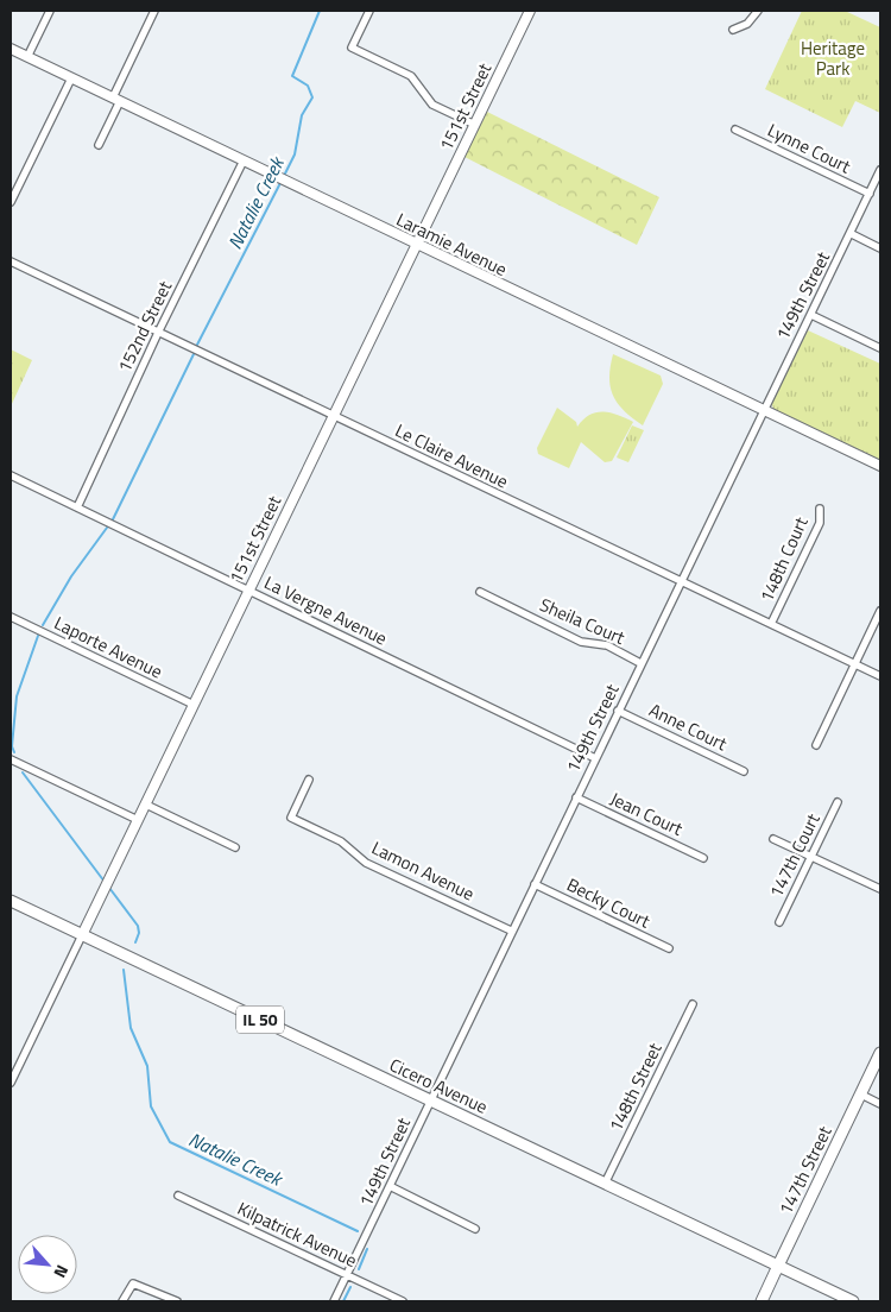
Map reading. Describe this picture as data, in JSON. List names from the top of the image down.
{
  "streets": {
    "main road": ["IL 50", "Cicero Avenue", "147th Street"],
    "street": [
      "151st Street",
      "Lynne Court",
      "Laramie Avenue",
      "149th Street",
      "152nd Street",
      "Le Claire Avenue",
      "148th Court",
      "La Vergne Avenue",
      "Sheila Court",
      "Laporte Avenue",
      "Anne Court",
      "Jean Court",
      "147th Court",
      "Lamon Avenue",
      "Becky Court",
      "148th Street",
      "Kilpatrick Avenue"
    ]
  },
  "crossings": [
    ["151st Street", "Laramie Avenue"],
    ["151st Street", "Le Claire Avenue"],
    ["151st Street", "La Vergne Avenue"],
    ["151st Street", "Laporte Avenue"],
    ["151st Street", "Cicero Avenue"],
    ["Lynne Court", "149th Street"],
    ["Laramie Avenue", "149th Street"],
    ["Laramie Avenue", "152nd Street"],
    ["149th Street", "Le Claire Avenue"],
    ["149th Street", "La Vergne Avenue"],
    ["149th Street", "Sheila Court"],
    ["149th Street", "Anne Court"],
    ["149th Street", "Jean Court"],
    ["149th Street", "Lamon Avenue"],
    ["149th Street", "Becky Court"],
    ["149th Street", "Cicero Avenue"],
    ["149th Street", "Kilpatrick Avenue"],
    ["152nd Street", "Le Claire Avenue"],
    ["152nd Street", "La Vergne Avenue"],
    ["Le Claire Avenue", "148th Court"],
    ["Cicero Avenue", "148th Street"],
    ["Cicero Avenue", "147th Street"]
  ],
  "water": ["Natalie Creek"],
  "parks": ["Heritage Park"],
  "north": "bottom right"
}
